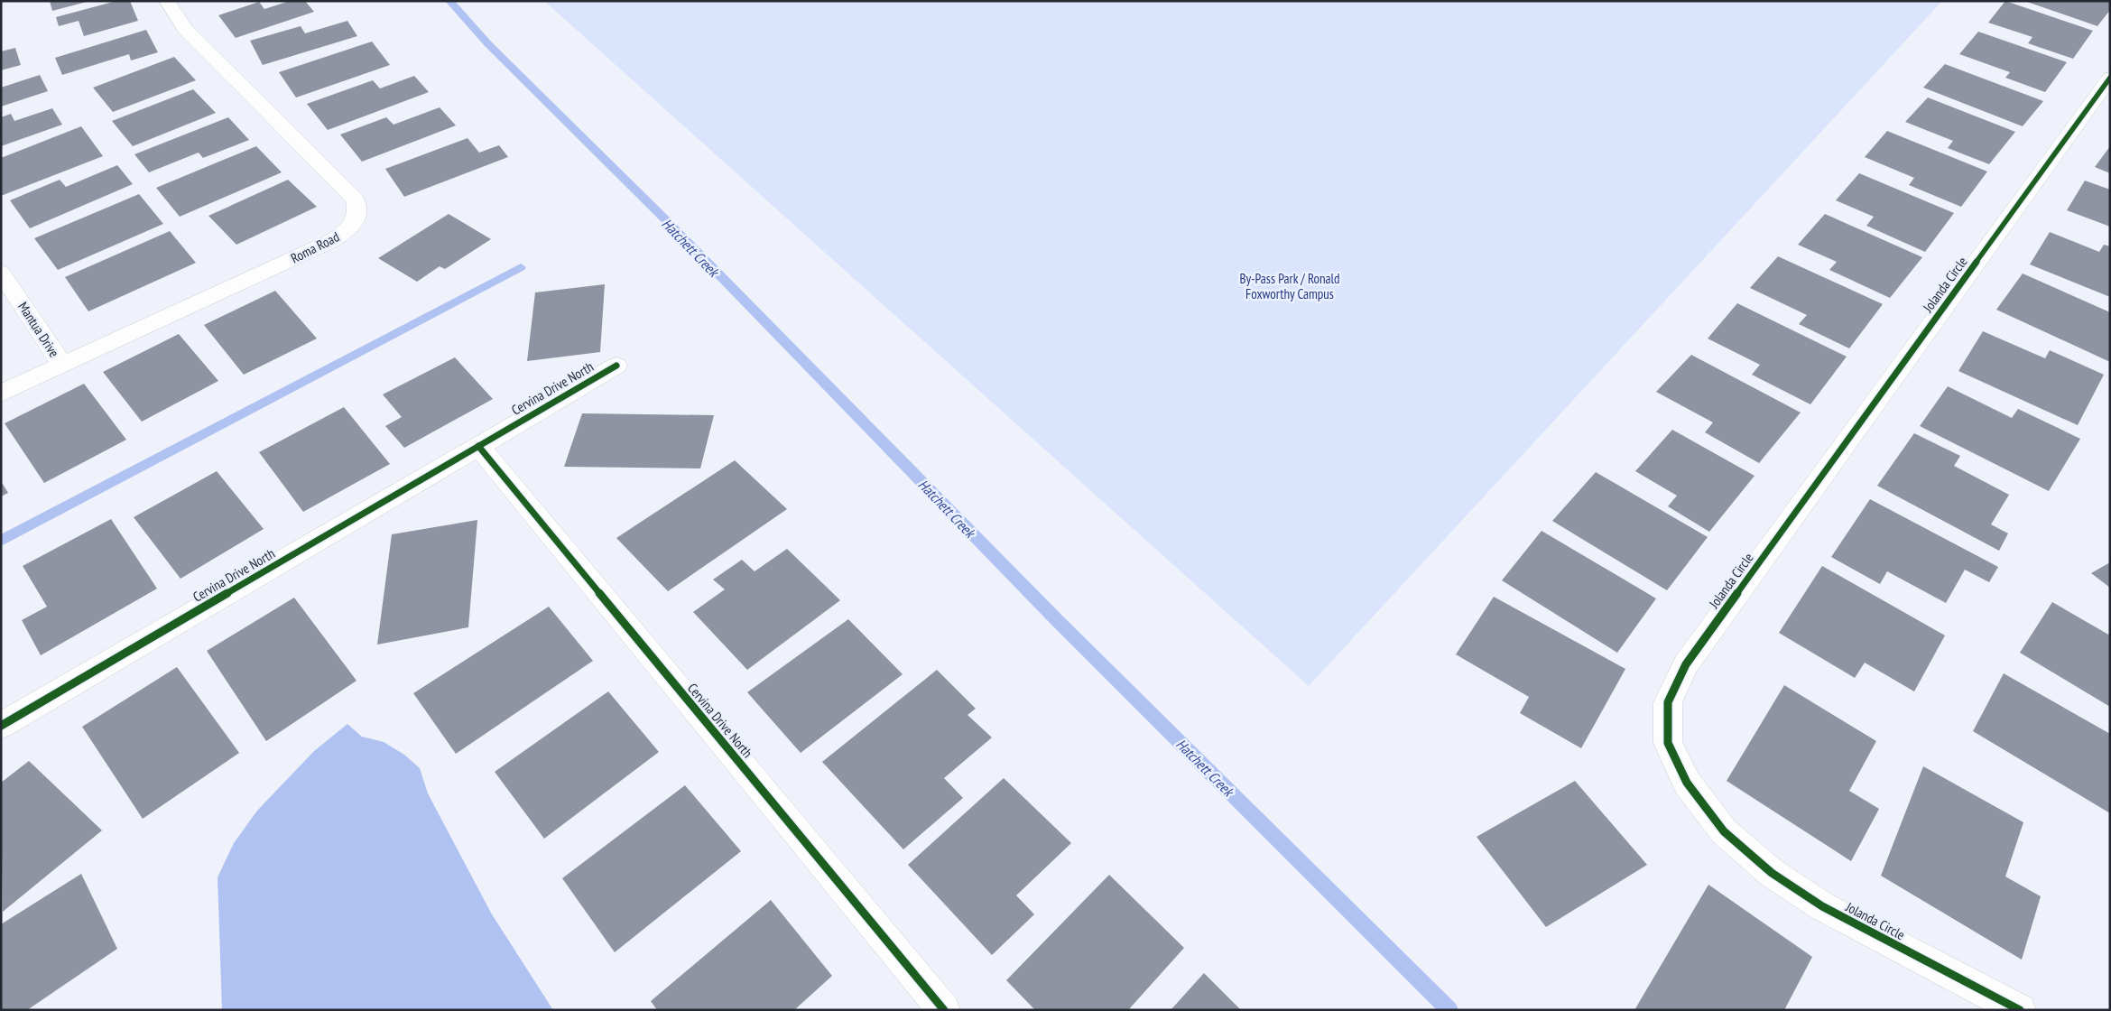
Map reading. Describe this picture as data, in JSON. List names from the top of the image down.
{
  "streets": {
    "street": [
      "Roma Road",
      "Jolanda Circle",
      "Mantua Drive",
      "Cervina Drive North"
    ]
  },
  "crossings": [
    ["Roma Road", "Mantua Drive"]
  ],
  "water": ["Hatchett Creek"],
  "parks": ["By-Pass Park / Ronald Foxworthy Campus"]
}
